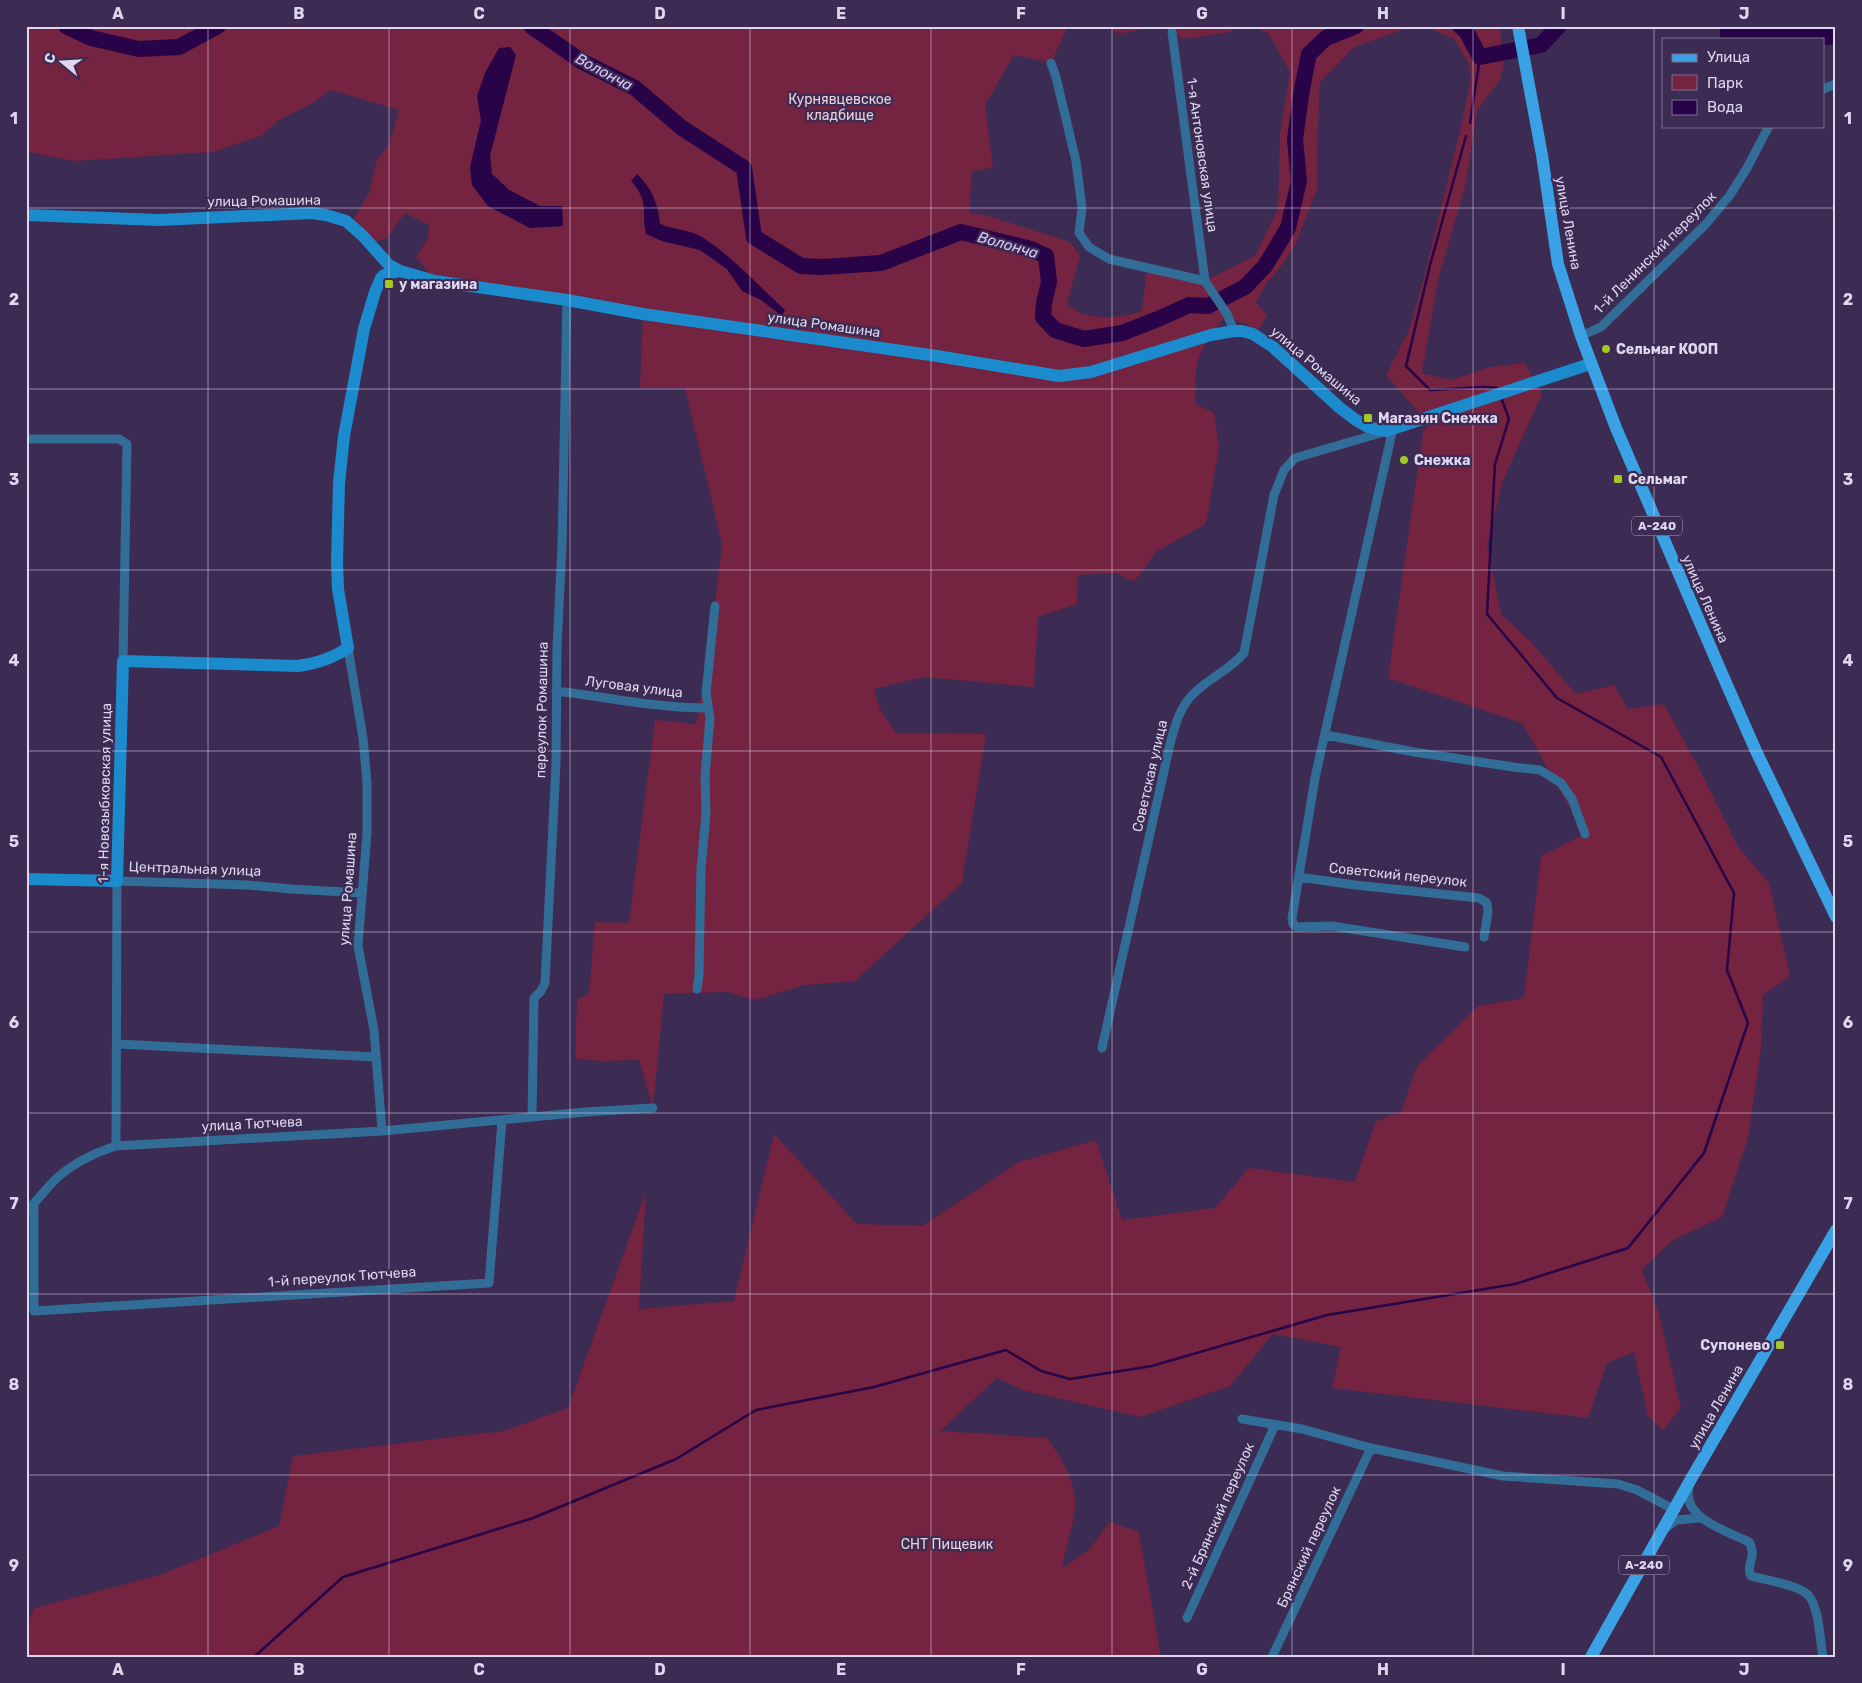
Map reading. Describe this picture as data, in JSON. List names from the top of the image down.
{
  "streets": {
    "main road": ["улица Ленина", "А-240"],
    "street": [
      "1-я Антоновская улица",
      "улица Ромашина",
      "1-й Ленинский переулок",
      "Луговая улица",
      "переулок Ромашина",
      "Советская улица",
      "1-я Новозыбковская улица",
      "Центральная улица",
      "Советский переулок",
      "улица Тютчева",
      "1-й переулок Тютчева",
      "2-й Брянский переулок",
      "Брянский переулок"
    ]
  },
  "crossings": [
    ["улица Ромашина", "переулок Ромашина"],
    ["улица Ромашина", "Советская улица"],
    ["улица Ромашина", "Центральная улица"],
    ["улица Ромашина", "улица Тютчева"],
    ["улица Ленина", "1-й Ленинский переулок"],
    ["улица Ленина", "А-240"],
    ["Луговая улица", "переулок Ромашина"],
    ["переулок Ромашина", "улица Тютчева"],
    ["1-я Новозыбковская улица", "Центральная улица"],
    ["1-я Новозыбковская улица", "улица Тютчева"],
    ["улица Тютчева", "1-й переулок Тютчева"]
  ],
  "water": ["Волонча"],
  "parks": ["Курнявцевское кладбище", "СНТ Пищевик"],
  "places": {
    "transit": [
      "у магазина",
      "Магазин Снежка",
      "Сельмаг",
      "Супонево"
    ],
    "other": ["Сельмаг КООП", "Снежка"]
  },
  "legend": ["Улица", "Парк", "Вода"],
  "north": "left",
  "grid": {
    "columns": [
      "A",
      "B",
      "C",
      "D",
      "E",
      "F",
      "G",
      "H",
      "I",
      "J"
    ],
    "rows": [
      "1",
      "2",
      "3",
      "4",
      "5",
      "6",
      "7",
      "8",
      "9"
    ]
  }
}
